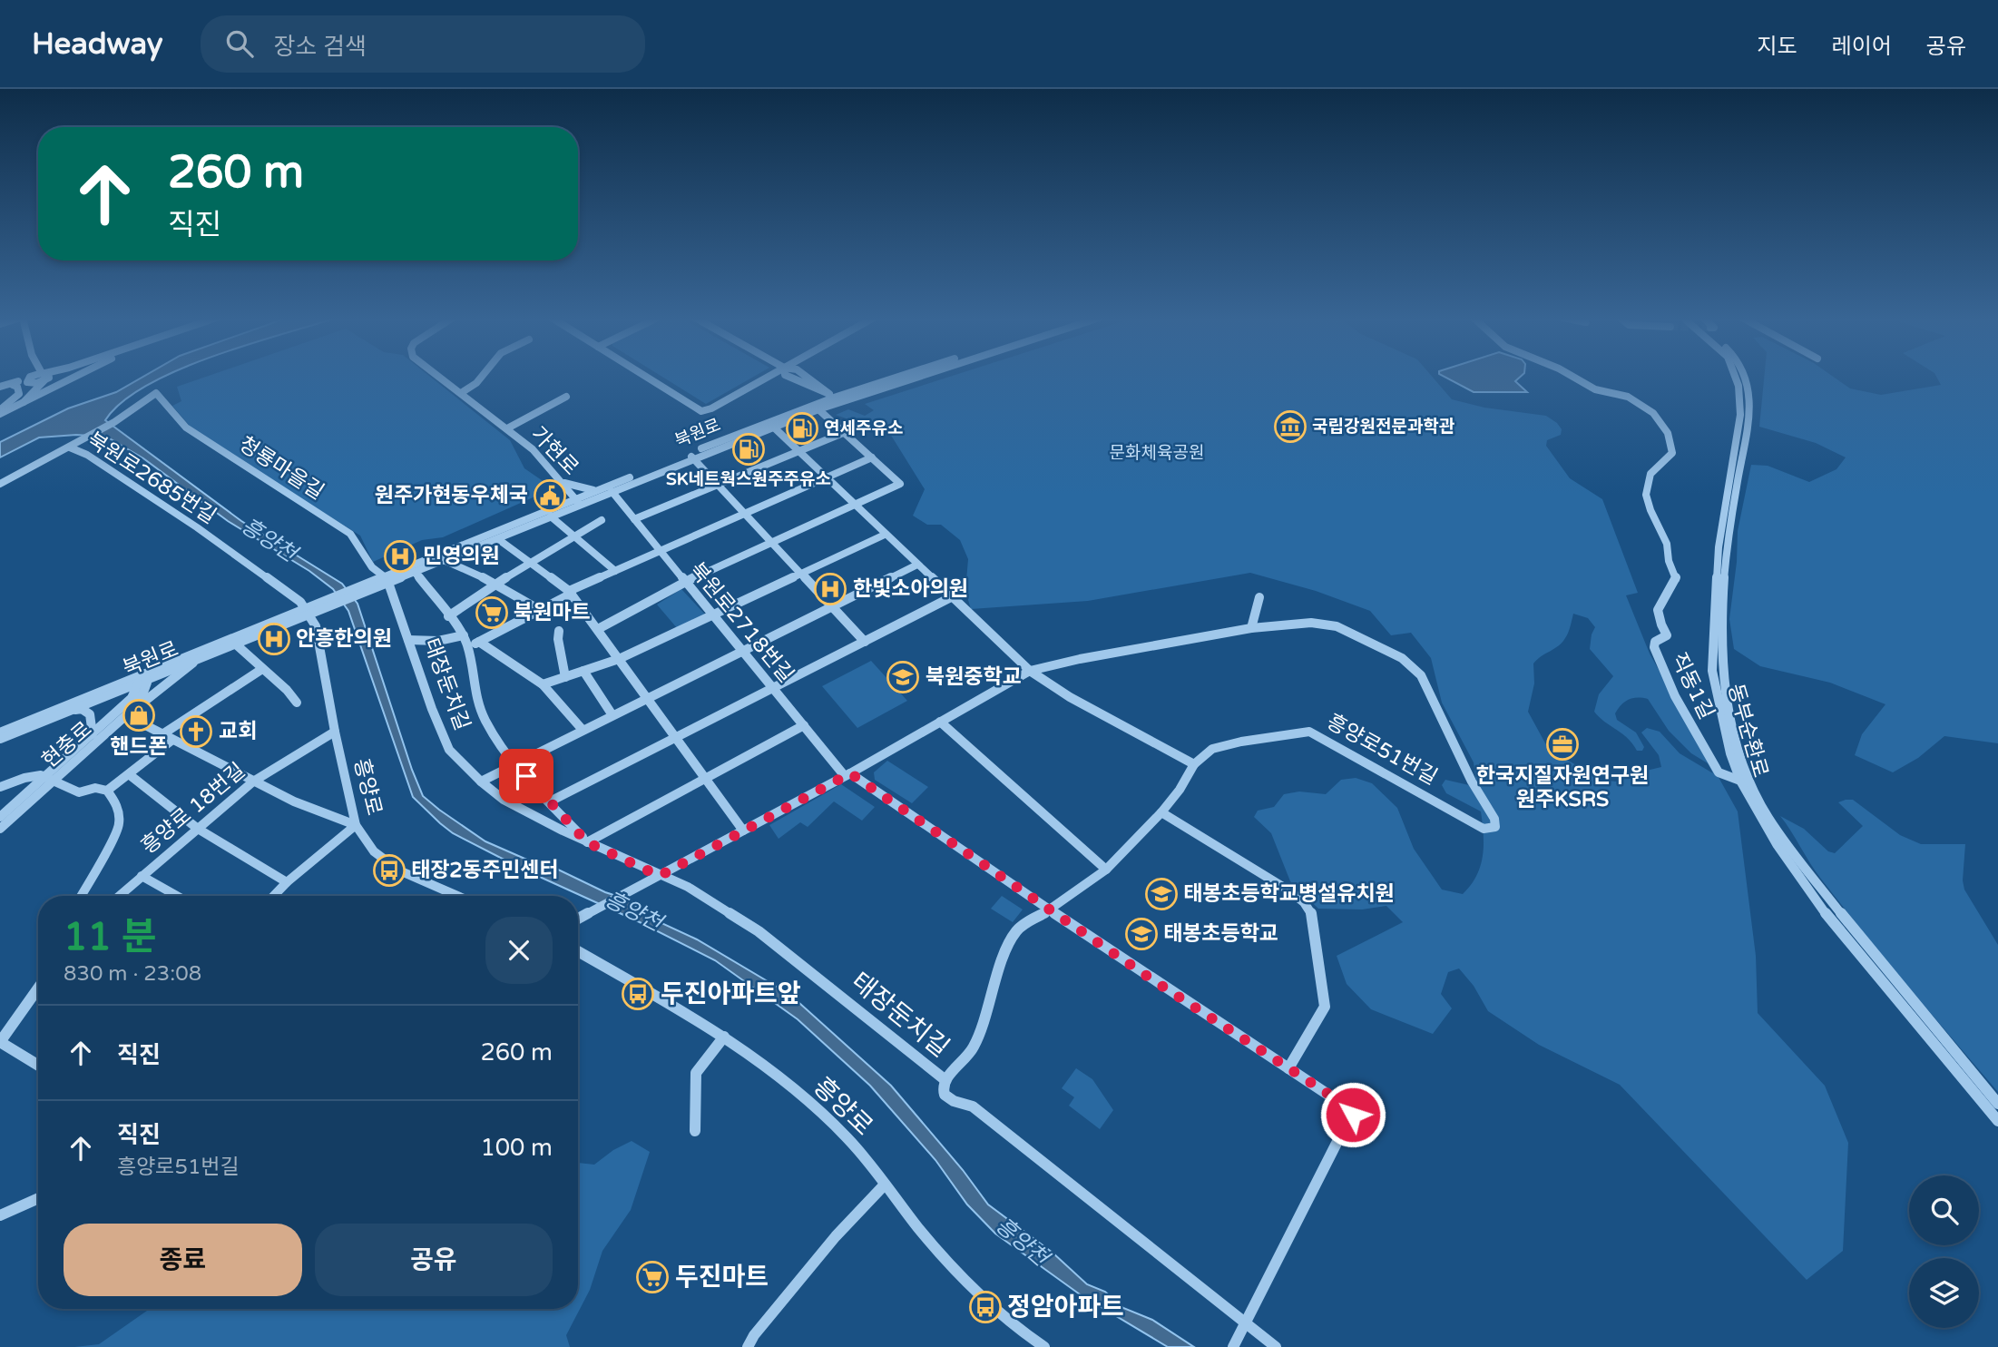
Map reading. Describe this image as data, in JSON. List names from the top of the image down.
{
  "streets": {
    "street": [
      "북원로",
      "가현로",
      "청룡마을길",
      "북원로2685번길",
      "북원로2718번길",
      "태장둔치길",
      "직동1길",
      "동부순환로",
      "현충로",
      "흥양로51번길",
      "흥양로",
      "흥양로 18번길"
    ]
  },
  "crossings": [
    ["북원로", "가현로"],
    ["북원로", "청룡마을길"],
    ["북원로", "북원로2685번길"],
    ["북원로", "북원로2718번길"],
    ["북원로", "태장둔치길"],
    ["북원로", "현충로"],
    ["북원로", "흥양로"],
    ["청룡마을길", "북원로2685번길"],
    ["청룡마을길", "태장둔치길"],
    ["북원로2685번길", "흥양로"],
    ["북원로2718번길", "흥양로51번길"],
    ["태장둔치길", "흥양로51번길"],
    ["직동1길", "동부순환로"],
    ["흥양로", "흥양로 18번길"]
  ],
  "water": ["흥양천"],
  "parks": ["문화체육공원"],
  "places": {
    "museum": ["국립강원전문과학관"],
    "fuel station": ["연세주유소", "SK네트웍스원주주유소"],
    "public building": ["원주가현동우체국"],
    "hospital": ["민영의원", "한빛소아의원", "안흥한의원"],
    "supermarket": ["북원마트", "두진마트"],
    "school or university": ["북원중학교", "태봉초등학교병설유치원", "태봉초등학교"],
    "shop": ["핸드폰"],
    "church": ["교회"],
    "office": ["한국지질자원연구원 원주KSRS"],
    "bus stop": ["태장2동주민센터", "두진아파트앞", "정암아파트"]
  },
  "page": {
    "header": "Headway",
    "search": "장소 검색",
    "nav": ["지도", "레이어", "공유"],
    "turn": ["260 m", "직진"],
    "heading": ["11 분", "830 m · 23:08"],
    "list": [
      {
        "name": "직진",
        "value": "260 m"
      },
      {
        "name": "직진",
        "note": "흥양로51번길",
        "value": "100 m"
      }
    ],
    "buttons": ["종료", "공유"]
  }
}
